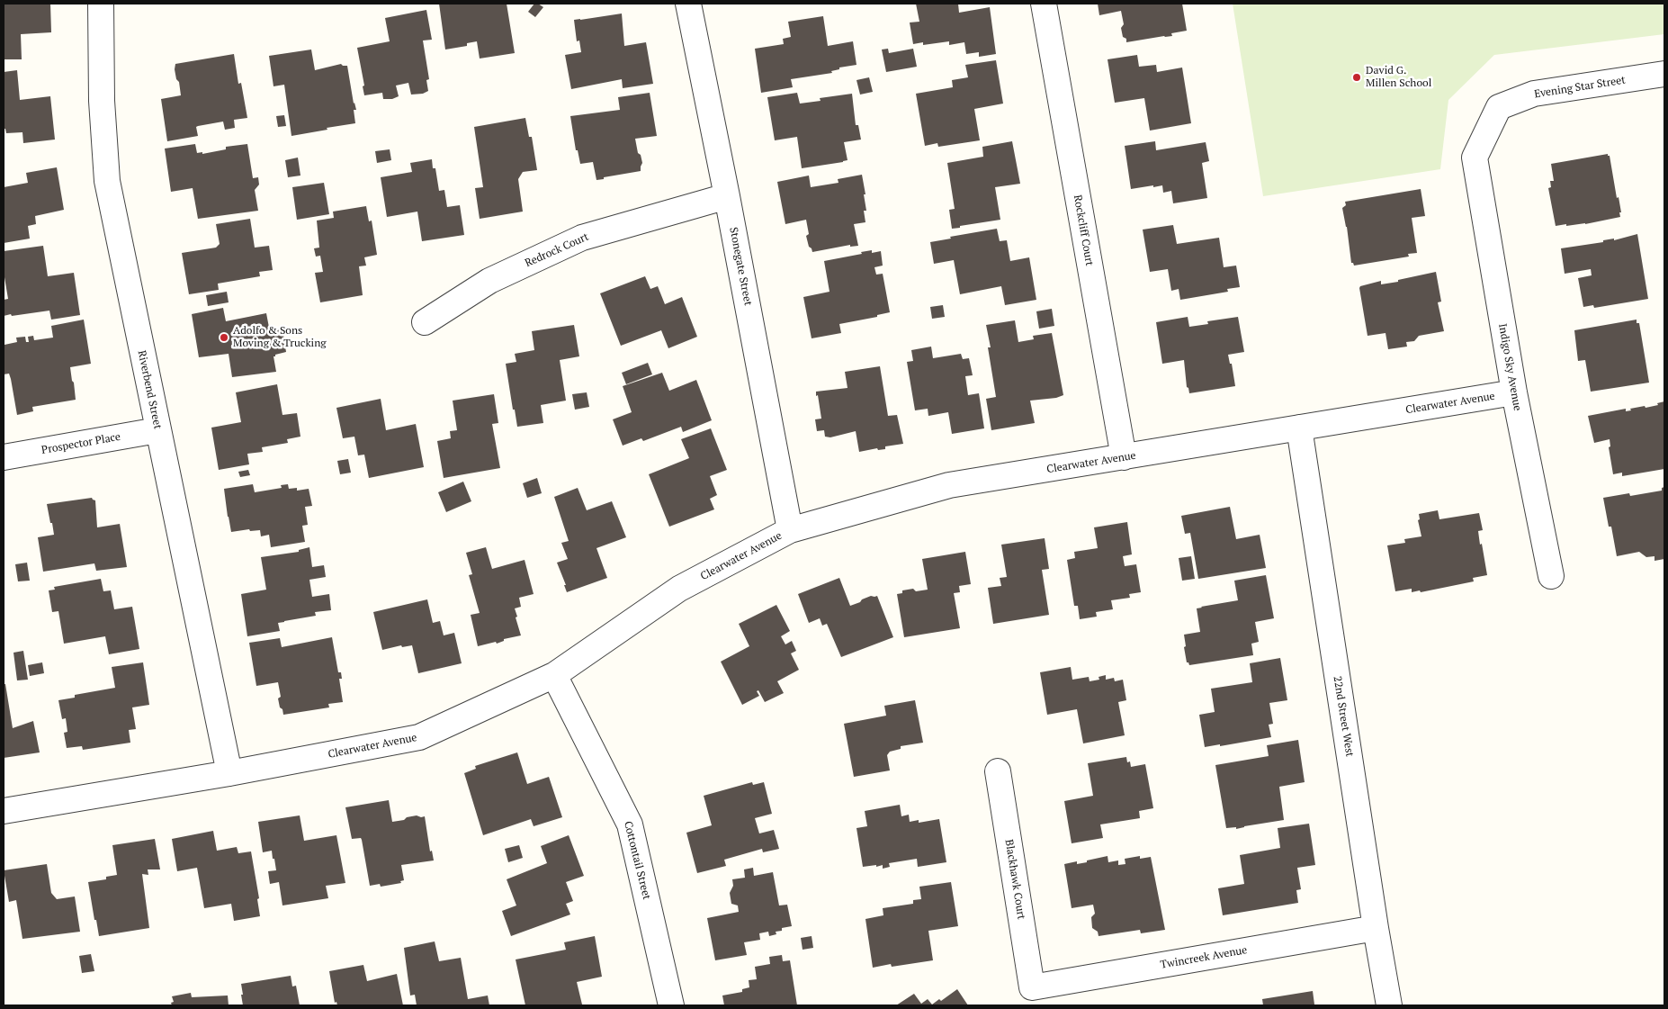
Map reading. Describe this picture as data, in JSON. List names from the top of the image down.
{
  "streets": {
    "street": [
      "Evening Star Street",
      "Rockcliff Court",
      "Redrock Court",
      "Stonegate Street",
      "Indigo Sky Avenue",
      "Riverbend Street",
      "Clearwater Avenue",
      "Prospector Place",
      "22nd Street West",
      "Cottontail Street",
      "Blackhawk Court",
      "Twincreek Avenue"
    ]
  },
  "crossings": [
    ["Evening Star Street", "Indigo Sky Avenue"],
    ["Rockcliff Court", "Clearwater Avenue"],
    ["Redrock Court", "Stonegate Street"],
    ["Stonegate Street", "Clearwater Avenue"],
    ["Indigo Sky Avenue", "Clearwater Avenue"],
    ["Riverbend Street", "Clearwater Avenue"],
    ["Riverbend Street", "Prospector Place"],
    ["Clearwater Avenue", "22nd Street West"],
    ["Clearwater Avenue", "Cottontail Street"],
    ["22nd Street West", "Twincreek Avenue"],
    ["Blackhawk Court", "Twincreek Avenue"]
  ],
  "places": ["David G. Millen School", "Adolfo & Sons Moving & Trucking"]
}
